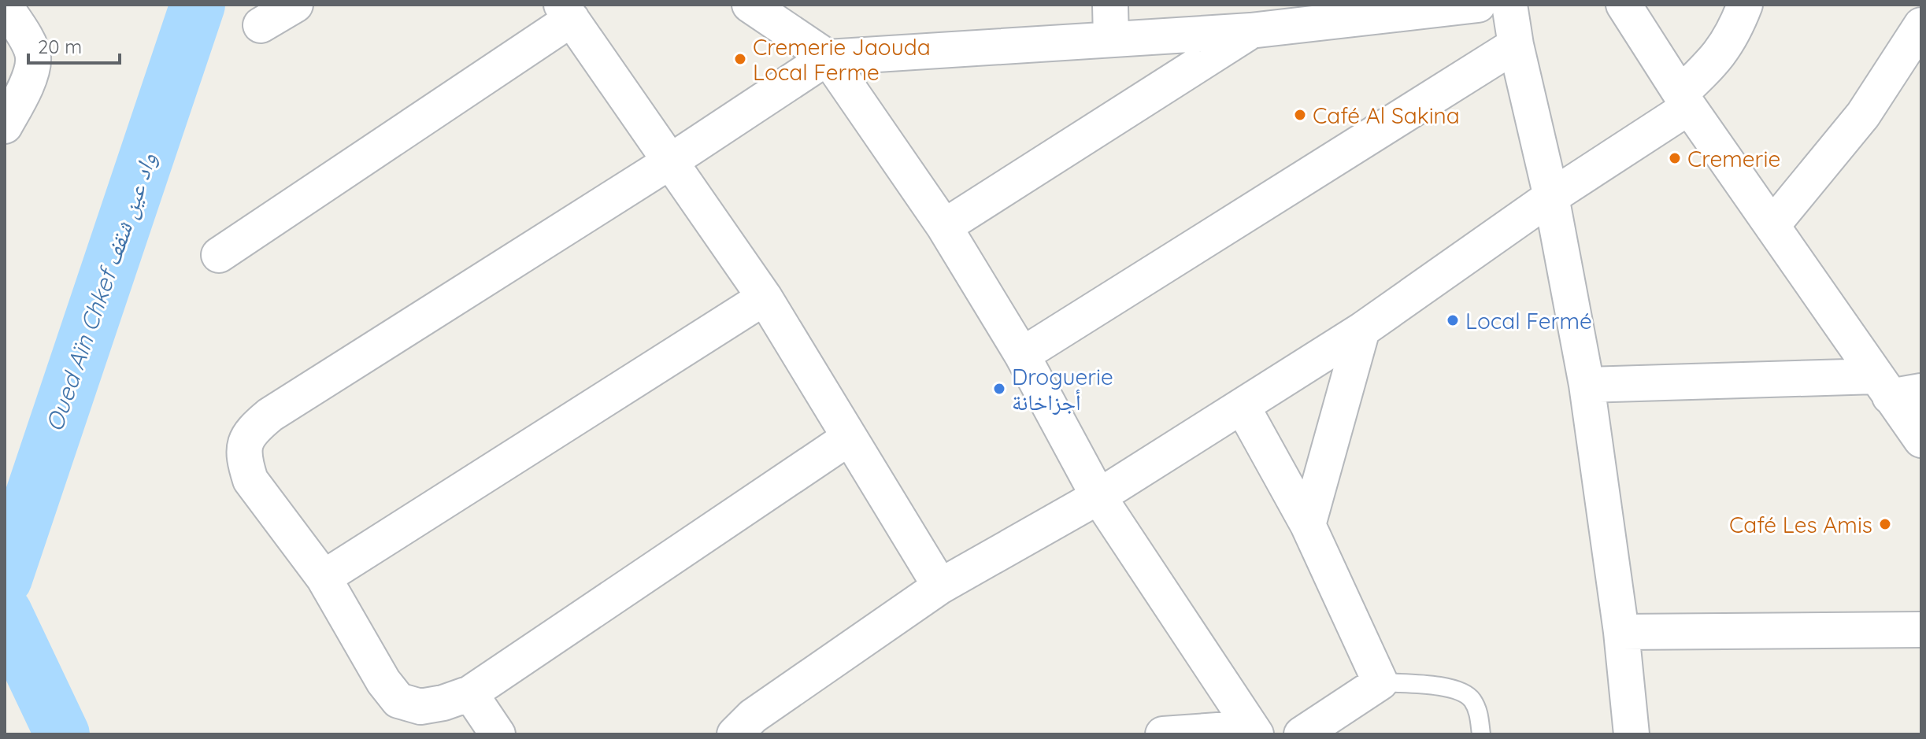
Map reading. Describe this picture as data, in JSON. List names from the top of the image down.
{
  "water": ["Oued Aïn Chkef واد عين شقف"],
  "places": [
    "Cremerie Jaouda Local Ferme",
    "Café Al Sakina",
    "Cremerie",
    "Local Fermé",
    "Droguerie أجزاخانة",
    "Café Les Amis"
  ],
  "scale_bar": "20 m"
}
